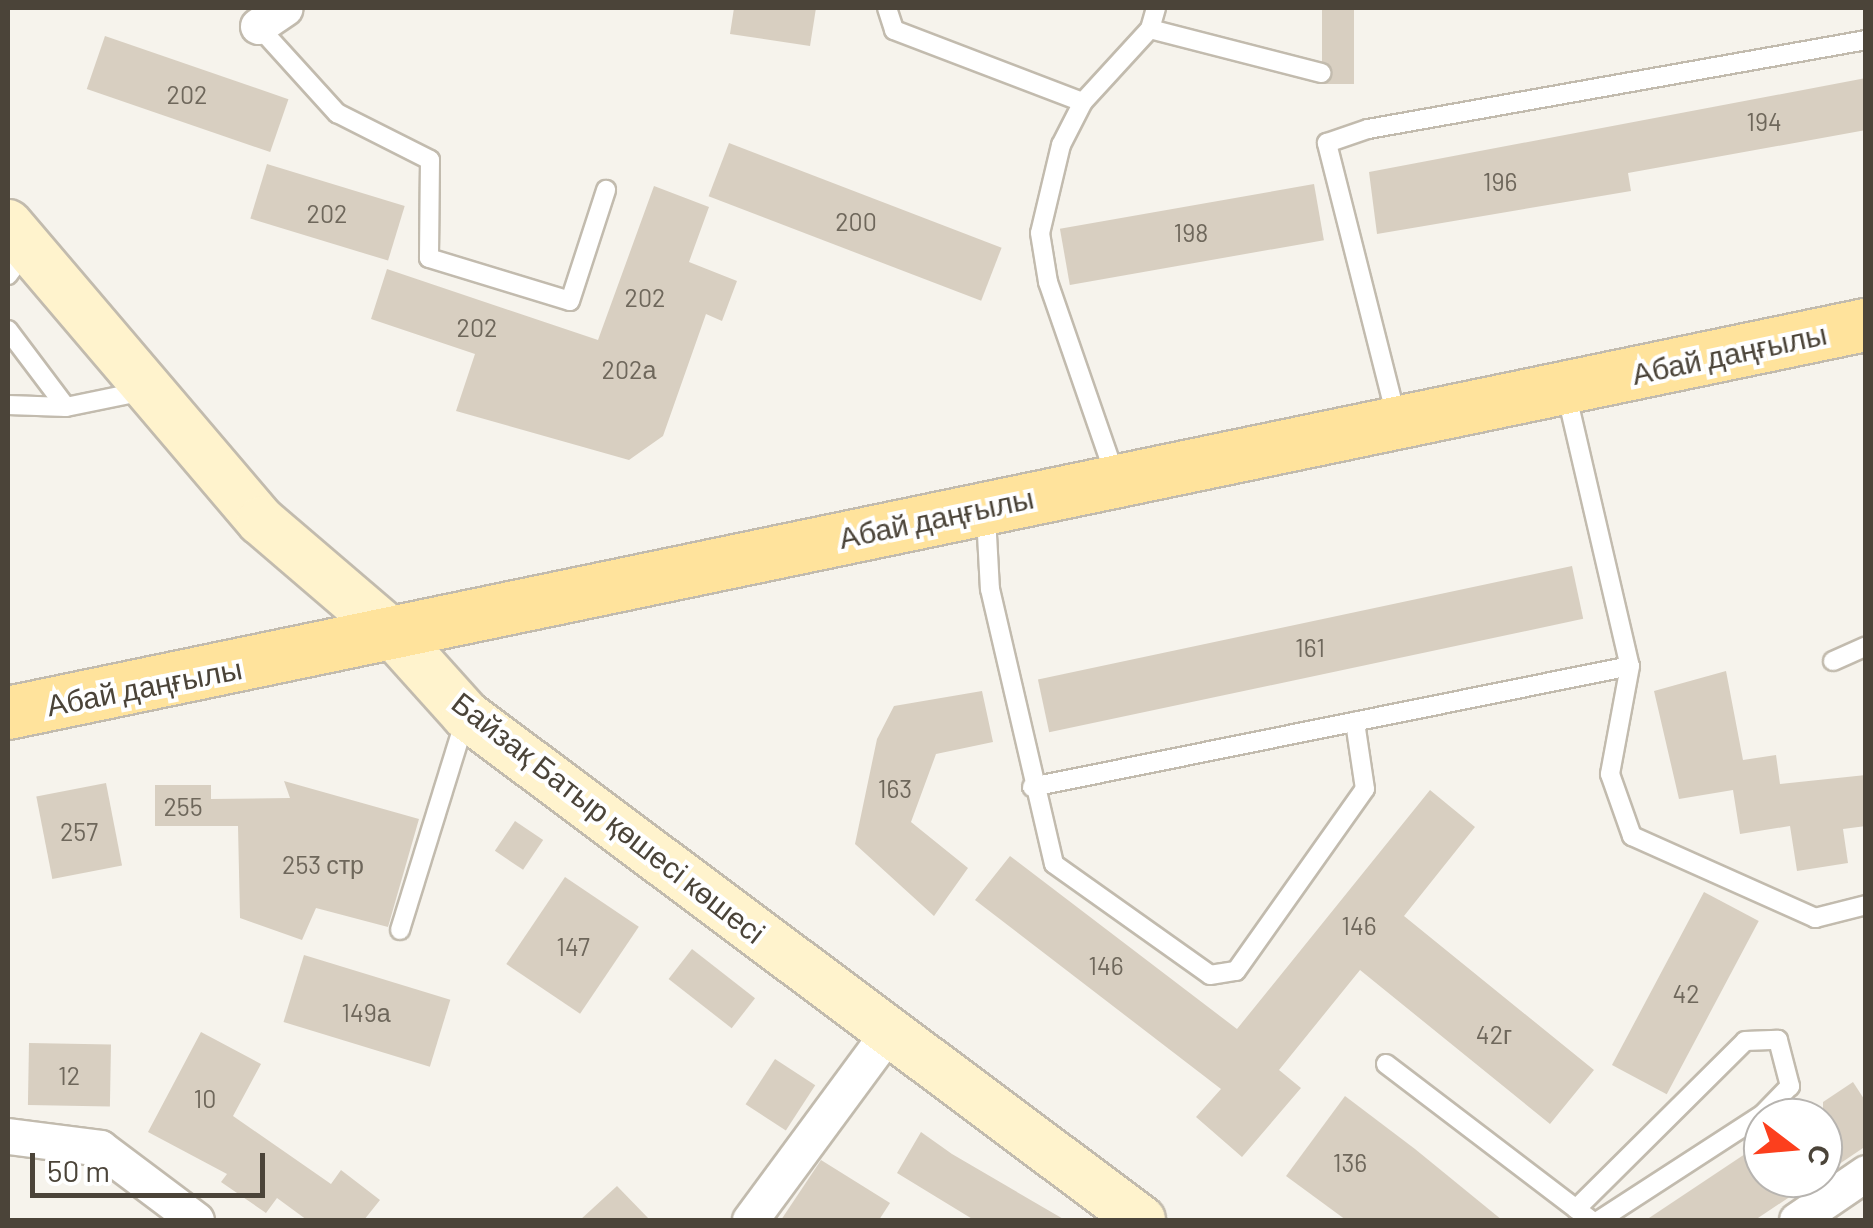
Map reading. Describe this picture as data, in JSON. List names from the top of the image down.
{
  "streets": {
    "main road": ["Абай даңғылы", "Байзақ Батыр қөшесі көшесі"]
  },
  "crossings": [
    ["Абай даңғылы", "Байзақ Батыр қөшесі көшесі"]
  ],
  "house_numbers": [
    "202",
    "194",
    "196",
    "202",
    "200",
    "198",
    "202",
    "202",
    "202а",
    "161",
    "163",
    "255",
    "257",
    "253 стр",
    "146",
    "147",
    "146",
    "42",
    "149а",
    "42г",
    "12",
    "10",
    "136"
  ],
  "scale_bar": "50 m",
  "north": "right"
}
